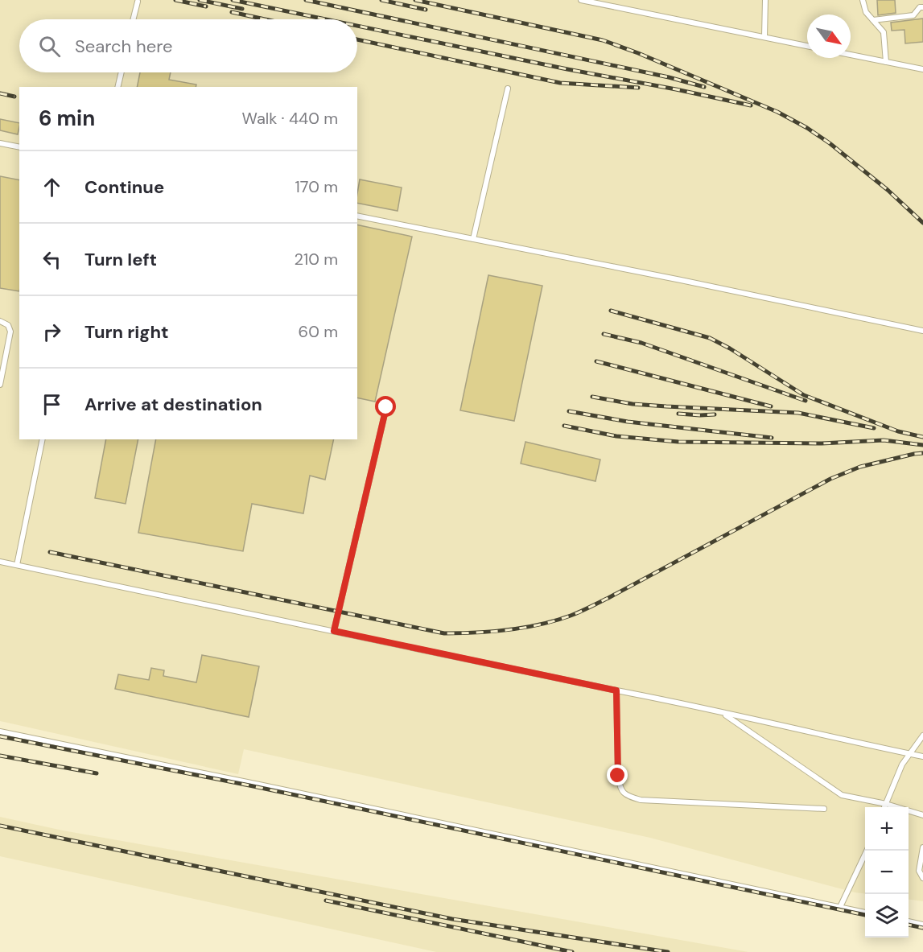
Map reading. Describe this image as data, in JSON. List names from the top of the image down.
{
  "north": "bottom right",
  "page": {
    "search": "Search here",
    "heading": ["6 min", "Walk · 440 m"],
    "list": [
      ["Continue", "170 m"],
      ["Turn left", "210 m"],
      ["Turn right", "60 m"],
      "Arrive at destination"
    ],
    "map_buttons": ["+", "−"]
  }
}
